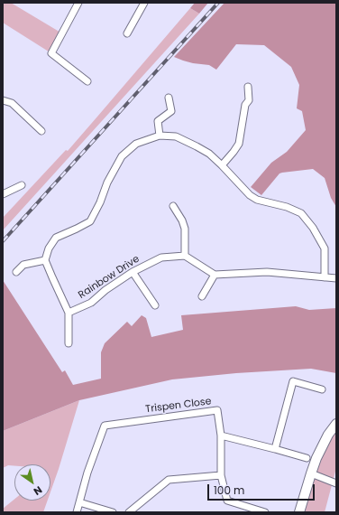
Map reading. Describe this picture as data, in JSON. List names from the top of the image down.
{
  "streets": {
    "street": ["Rainbow Drive", "Trispen Close"]
  },
  "scale_bar": "100 m",
  "north": "bottom right"
}
